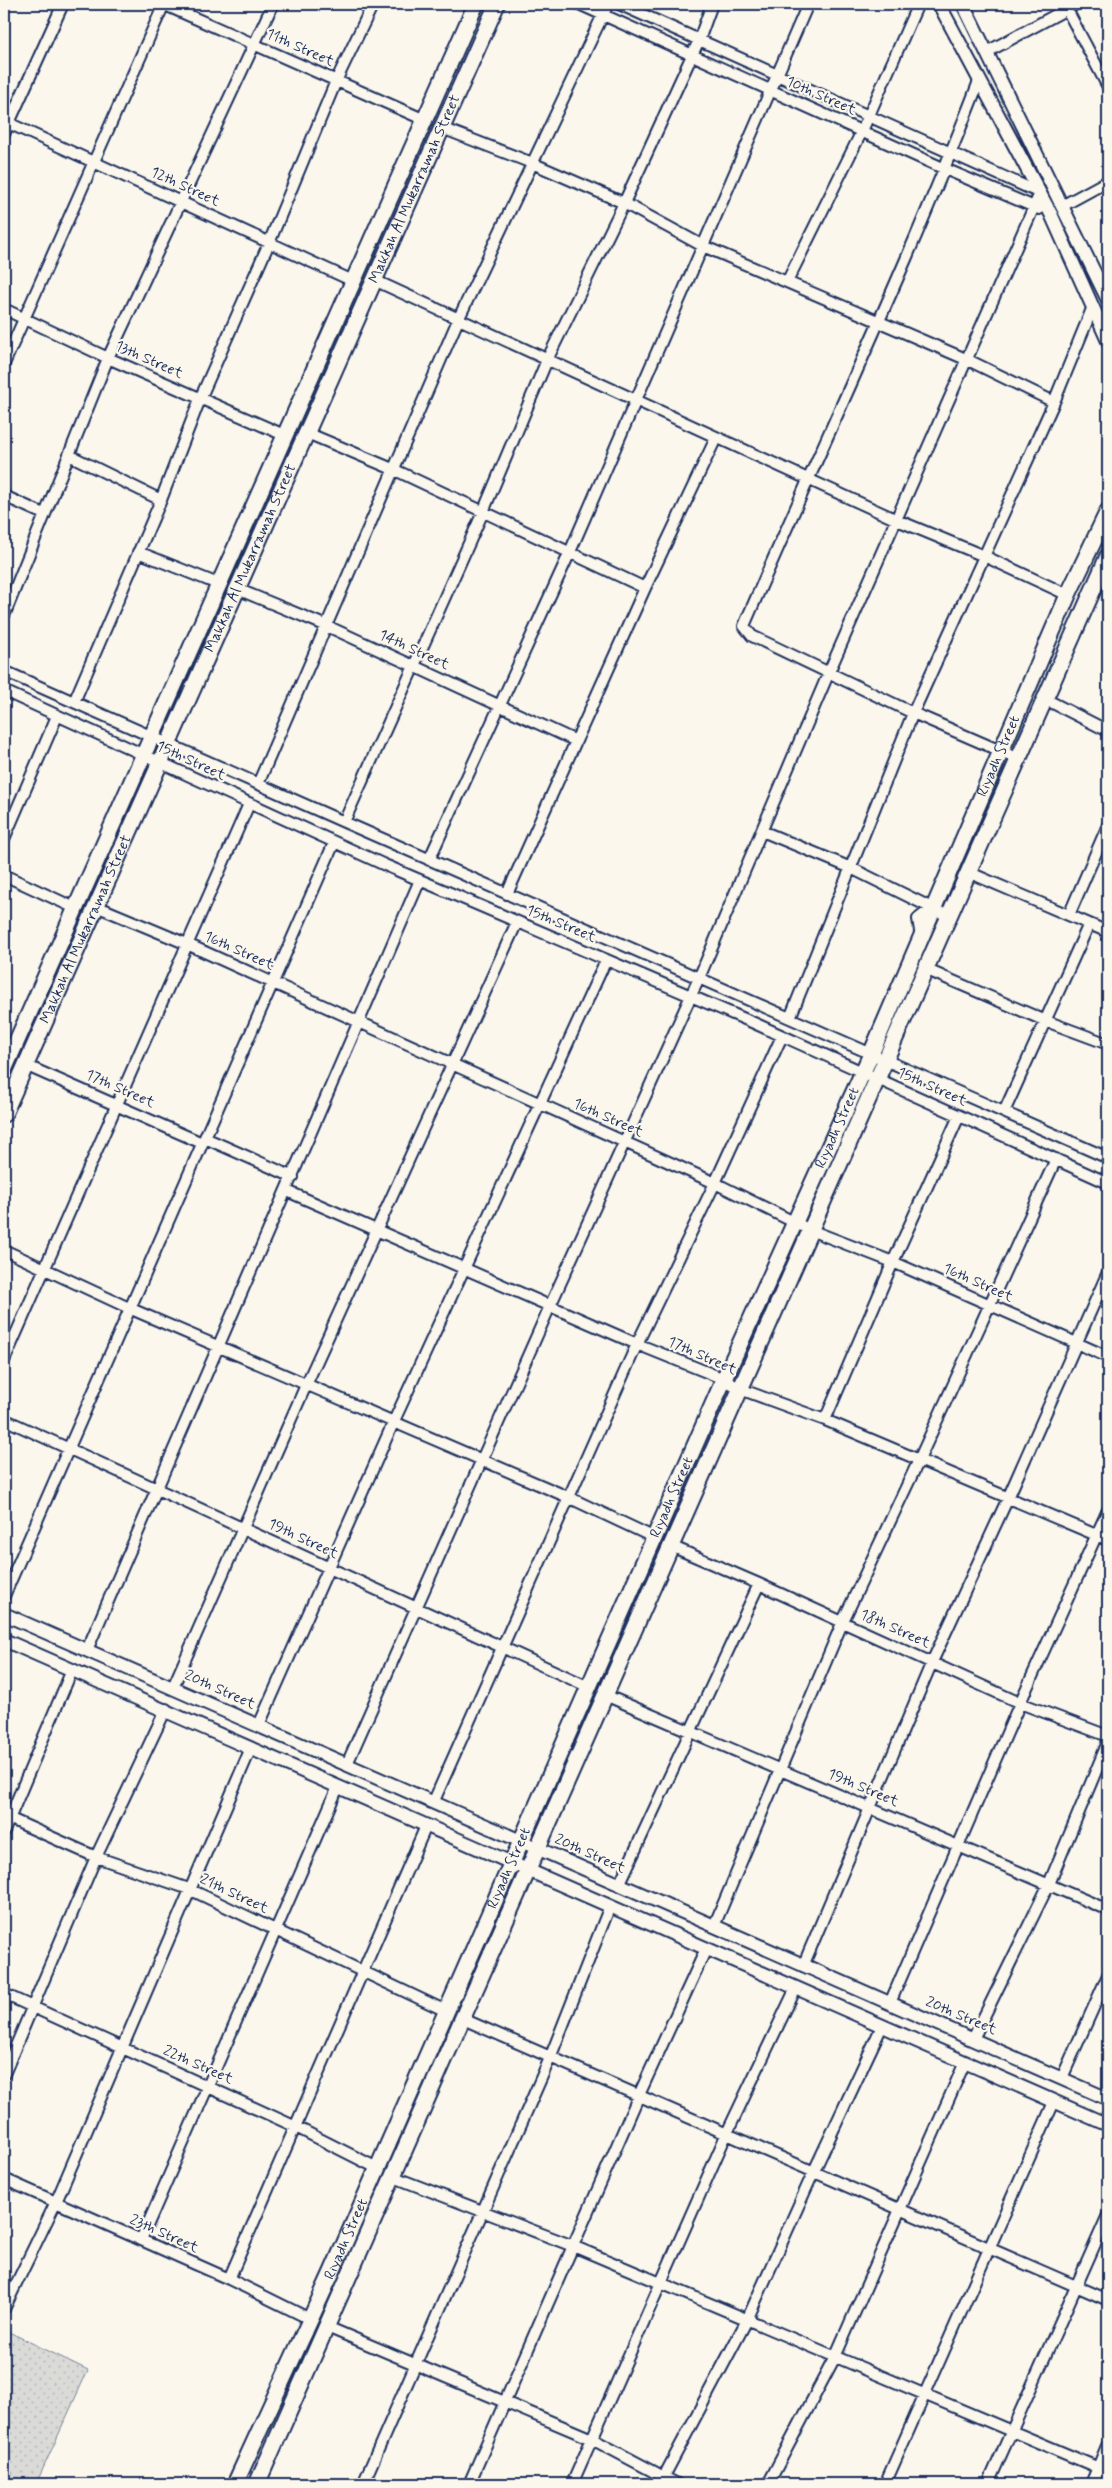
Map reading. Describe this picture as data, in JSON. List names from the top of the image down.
{
  "streets": {
    "main road": ["Makkah Al Mukarramah Street", "Riyadh Street"],
    "street": [
      "11th Street",
      "10th Street",
      "12th Street",
      "13th Street",
      "14th Street",
      "15th Street",
      "16th Street",
      "17th Street",
      "19th Street",
      "18th Street",
      "20th Street",
      "21th Street",
      "22th Street",
      "23th Street"
    ]
  },
  "crossings": [
    ["11th Street", "Makkah Al Mukarramah Street"],
    ["12th Street", "Makkah Al Mukarramah Street"],
    ["Makkah Al Mukarramah Street", "13th Street"],
    ["Makkah Al Mukarramah Street", "14th Street"],
    ["Makkah Al Mukarramah Street", "15th Street"],
    ["Makkah Al Mukarramah Street", "16th Street"],
    ["Makkah Al Mukarramah Street", "17th Street"],
    ["Riyadh Street", "15th Street"],
    ["Riyadh Street", "16th Street"],
    ["Riyadh Street", "17th Street"],
    ["Riyadh Street", "19th Street"],
    ["Riyadh Street", "18th Street"],
    ["Riyadh Street", "20th Street"],
    ["Riyadh Street", "21th Street"],
    ["Riyadh Street", "22th Street"],
    ["Riyadh Street", "23th Street"]
  ]
}
